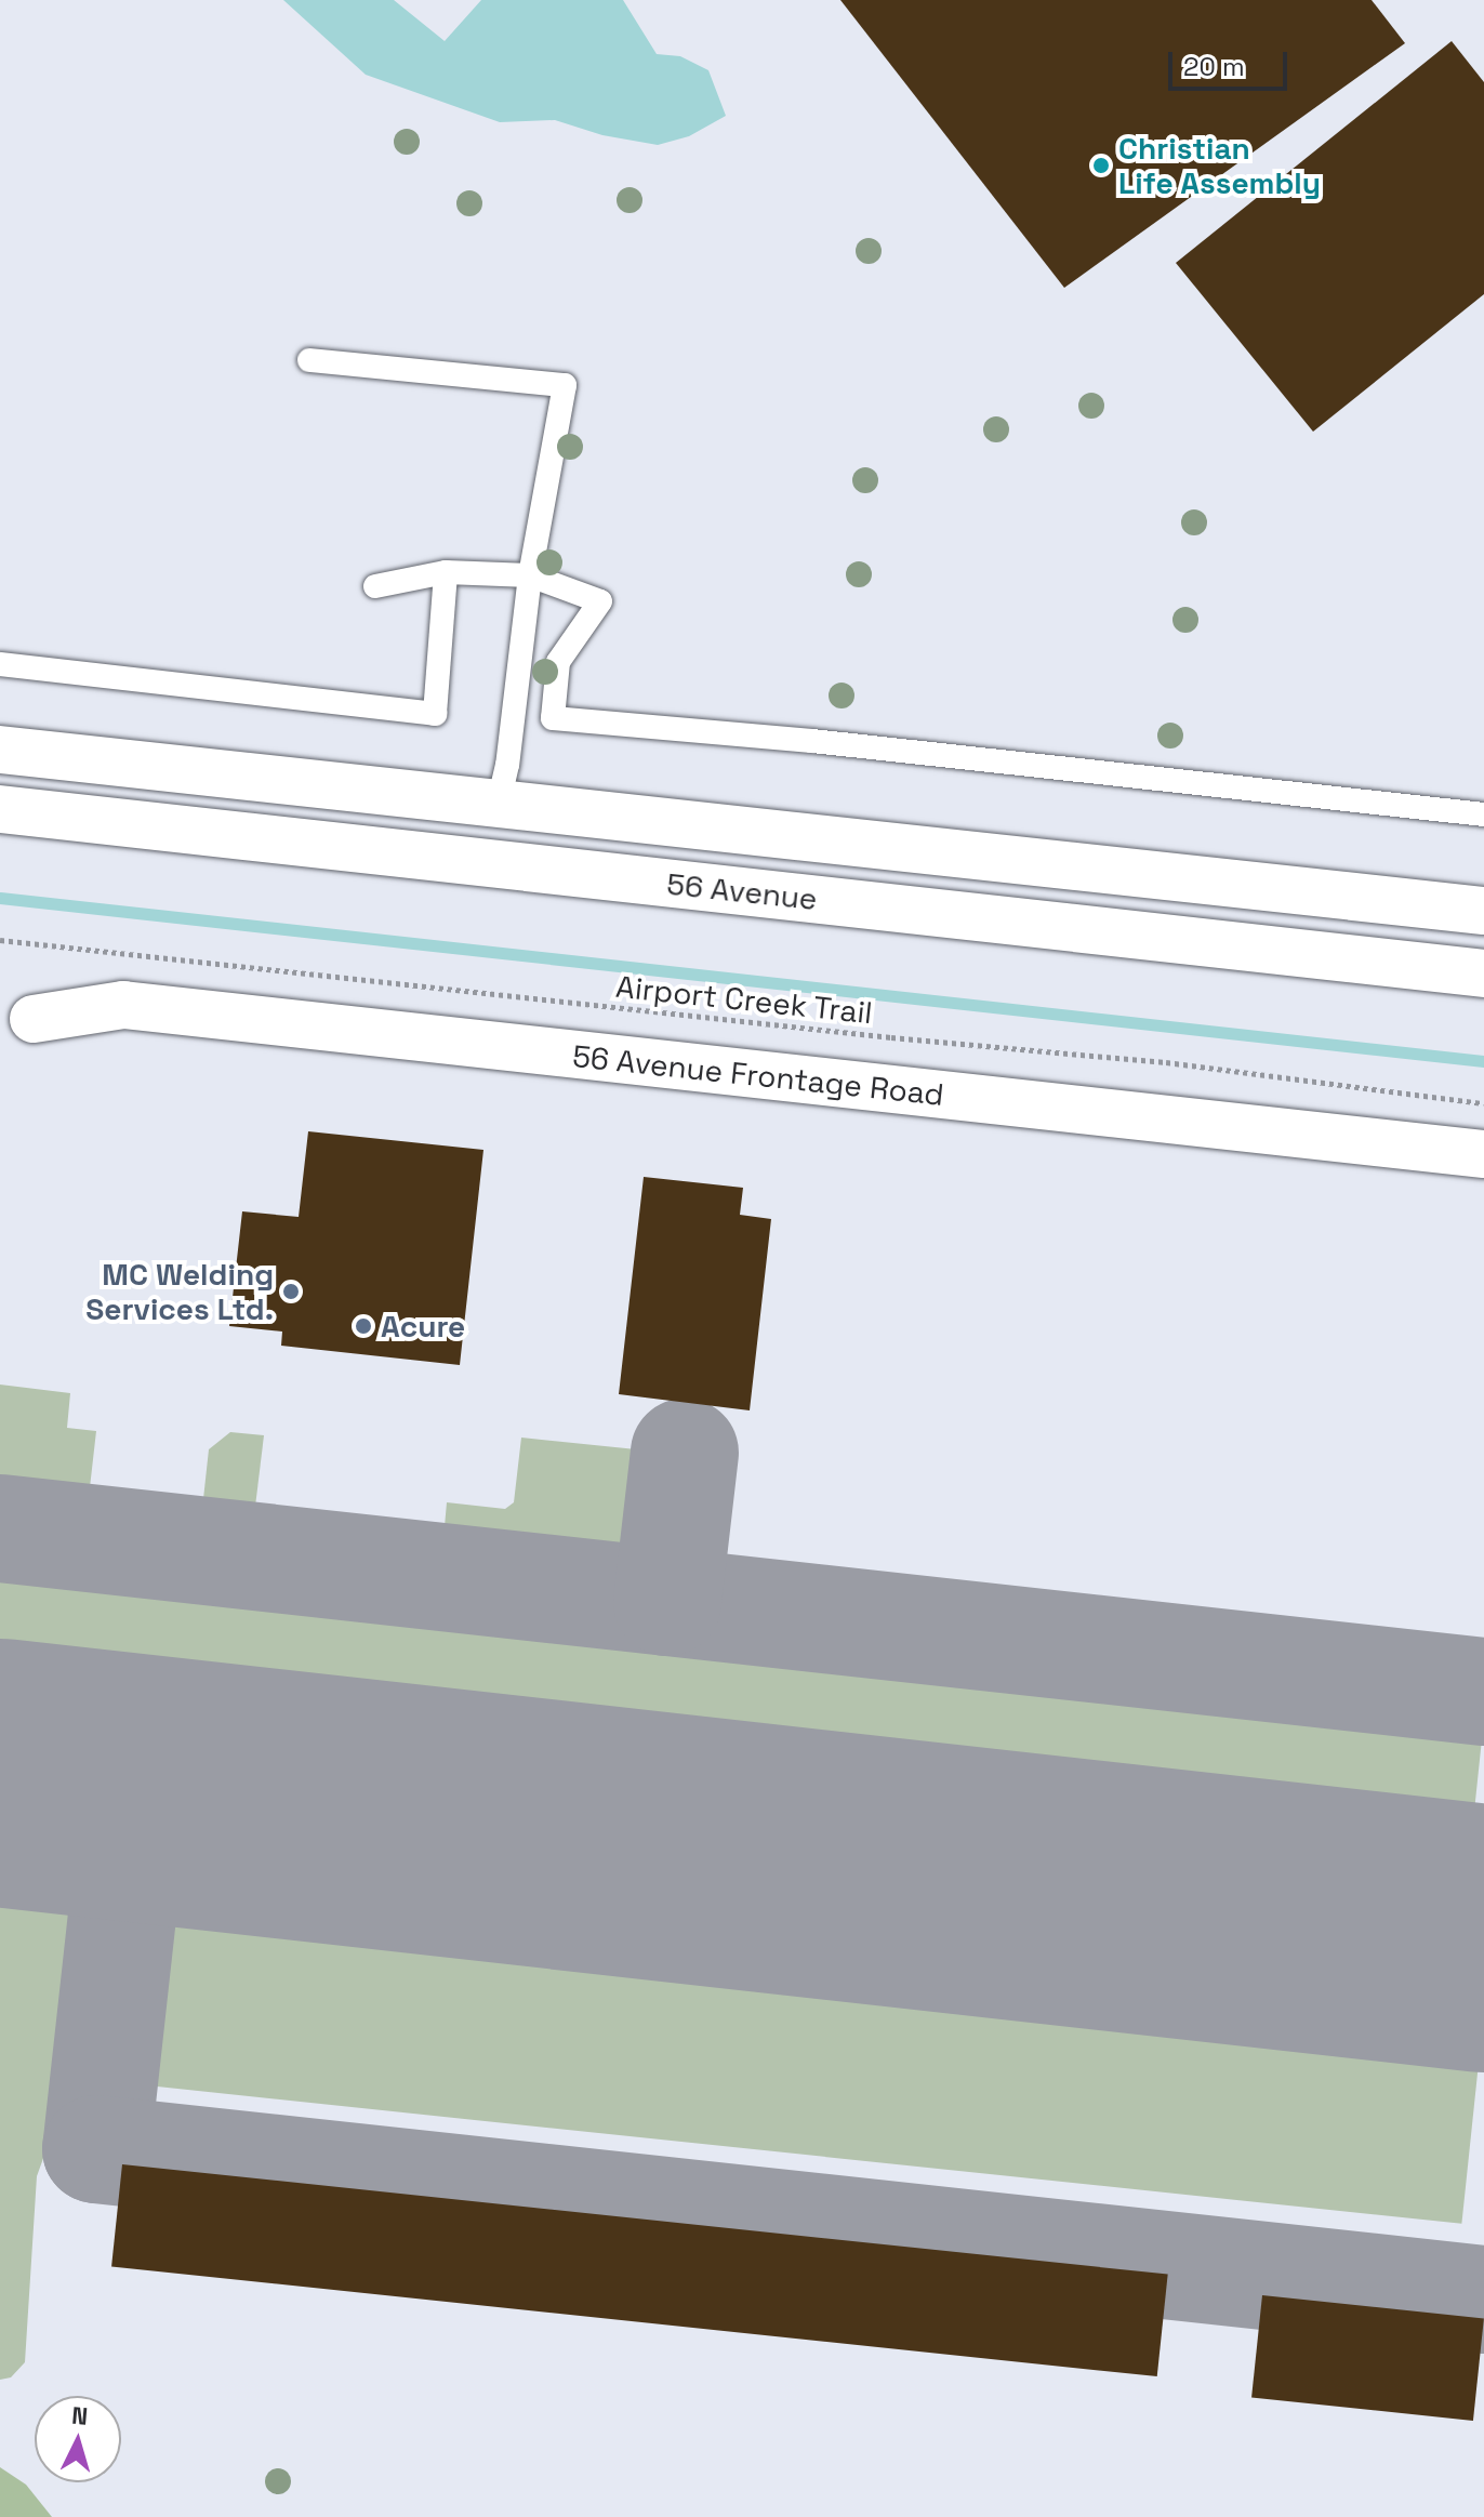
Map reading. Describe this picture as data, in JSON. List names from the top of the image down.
{
  "streets": {
    "main road": ["56 Avenue", "56 Avenue Frontage Road"],
    "path": ["Airport Creek Trail"]
  },
  "places": ["Christian Life Assembly", "MC Welding Services Ltd.", "Acure"],
  "scale_bar": "20 m",
  "north": "top"
}
